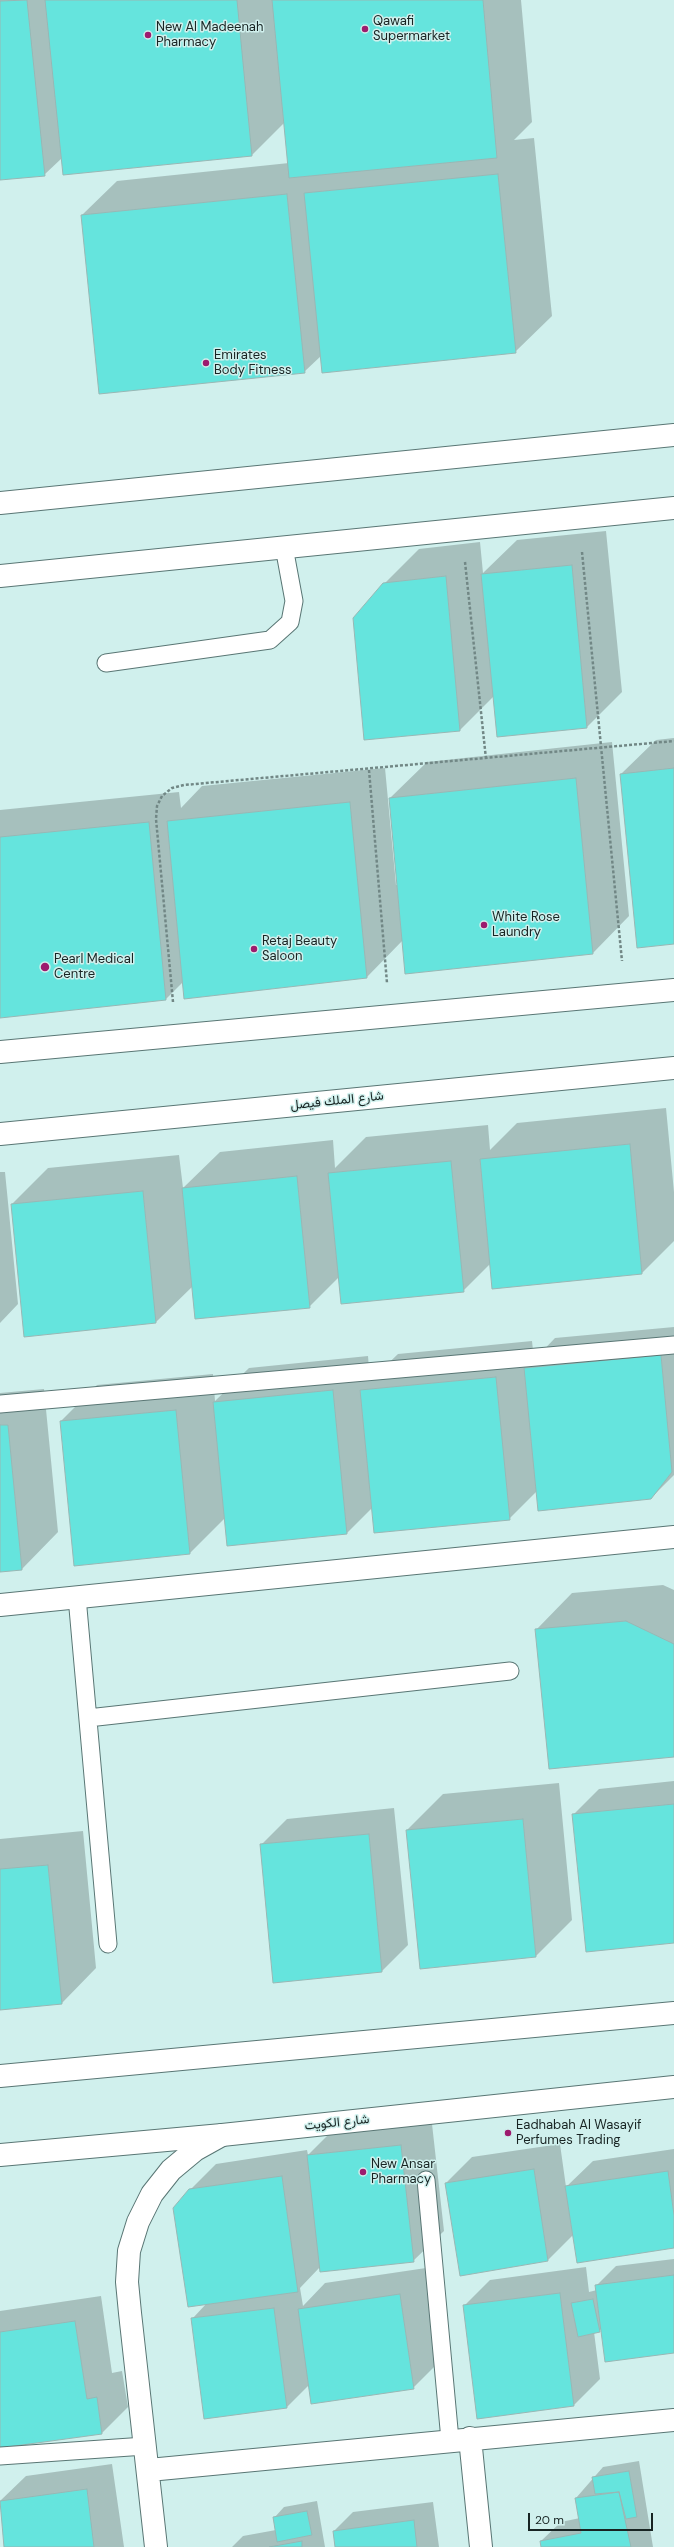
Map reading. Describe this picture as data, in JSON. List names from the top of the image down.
{
  "streets": {
    "street": ["شارع الملك فيصل", "شارع الكويت"]
  },
  "places": [
    "Qawafi Supermarket",
    "New Al Madeenah Pharmacy",
    "Emirates Body Fitness",
    "White Rose Laundry",
    "Retaj Beauty Saloon",
    "Pearl Medical Centre",
    "Eadhabah Al Wasayif Perfumes Trading",
    "New Ansar Pharmacy"
  ],
  "scale_bar": "20 m"
}
